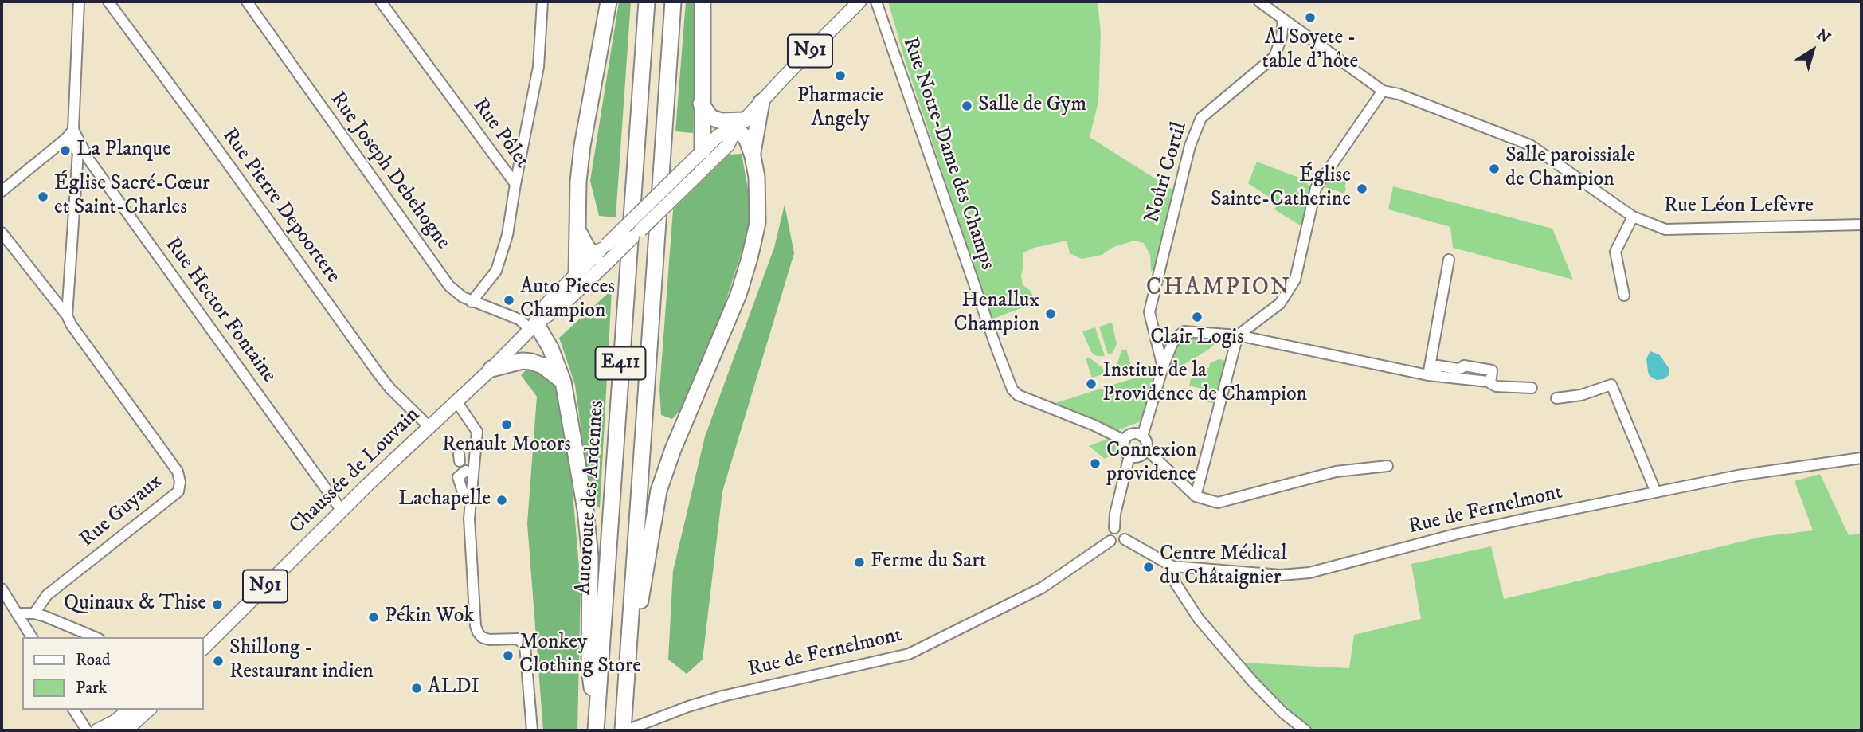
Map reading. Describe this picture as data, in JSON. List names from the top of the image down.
{
  "streets": {
    "highway": ["E411", "Autoroute des Ardennes"],
    "main road": ["N91", "Chaussée de Louvain"],
    "street": [
      "Rue Pôlet",
      "Rue Notre-Dame des Champs",
      "Rue Joseph Debehogne",
      "Noûri Cortil",
      "Rue Pierre Depoortere",
      "Rue Léon Lefèvre",
      "Rue Hector Fontaine",
      "Rue de Fernelmont",
      "Rue Guyaux"
    ]
  },
  "crossings": [
    ["Rue Pôlet", "Rue Joseph Debehogne"],
    ["Rue Joseph Debehogne", "Chaussée de Louvain"],
    ["Rue Pierre Depoortere", "Chaussée de Louvain"],
    ["Rue Hector Fontaine", "Chaussée de Louvain"],
    ["E411", "Rue de Fernelmont"]
  ],
  "districts": ["CHAMPION"],
  "places": [
    "Al Soyete - table d'hôte",
    "Pharmacie Angely",
    "Salle de Gym",
    "La Planque",
    "Salle paroissiale de Champion",
    "Église Sainte-Catherine",
    "Église Sacré-Cœur et Saint-Charles",
    "Auto Pieces Champion",
    "Henallux Champion",
    "Clair Logis",
    "Institut de la Providence de Champion",
    "Renault Motors",
    "Connexion providence",
    "Lachapelle",
    "Ferme du Sart",
    "Centre Médical du Châtaignier",
    "Quinaux & Thise",
    "Pékin Wok",
    "Monkey Clothing Store",
    "Shillong - Restaurant indien",
    "ALDI"
  ],
  "legend": ["Road", "Park"],
  "north": "top right"
}
